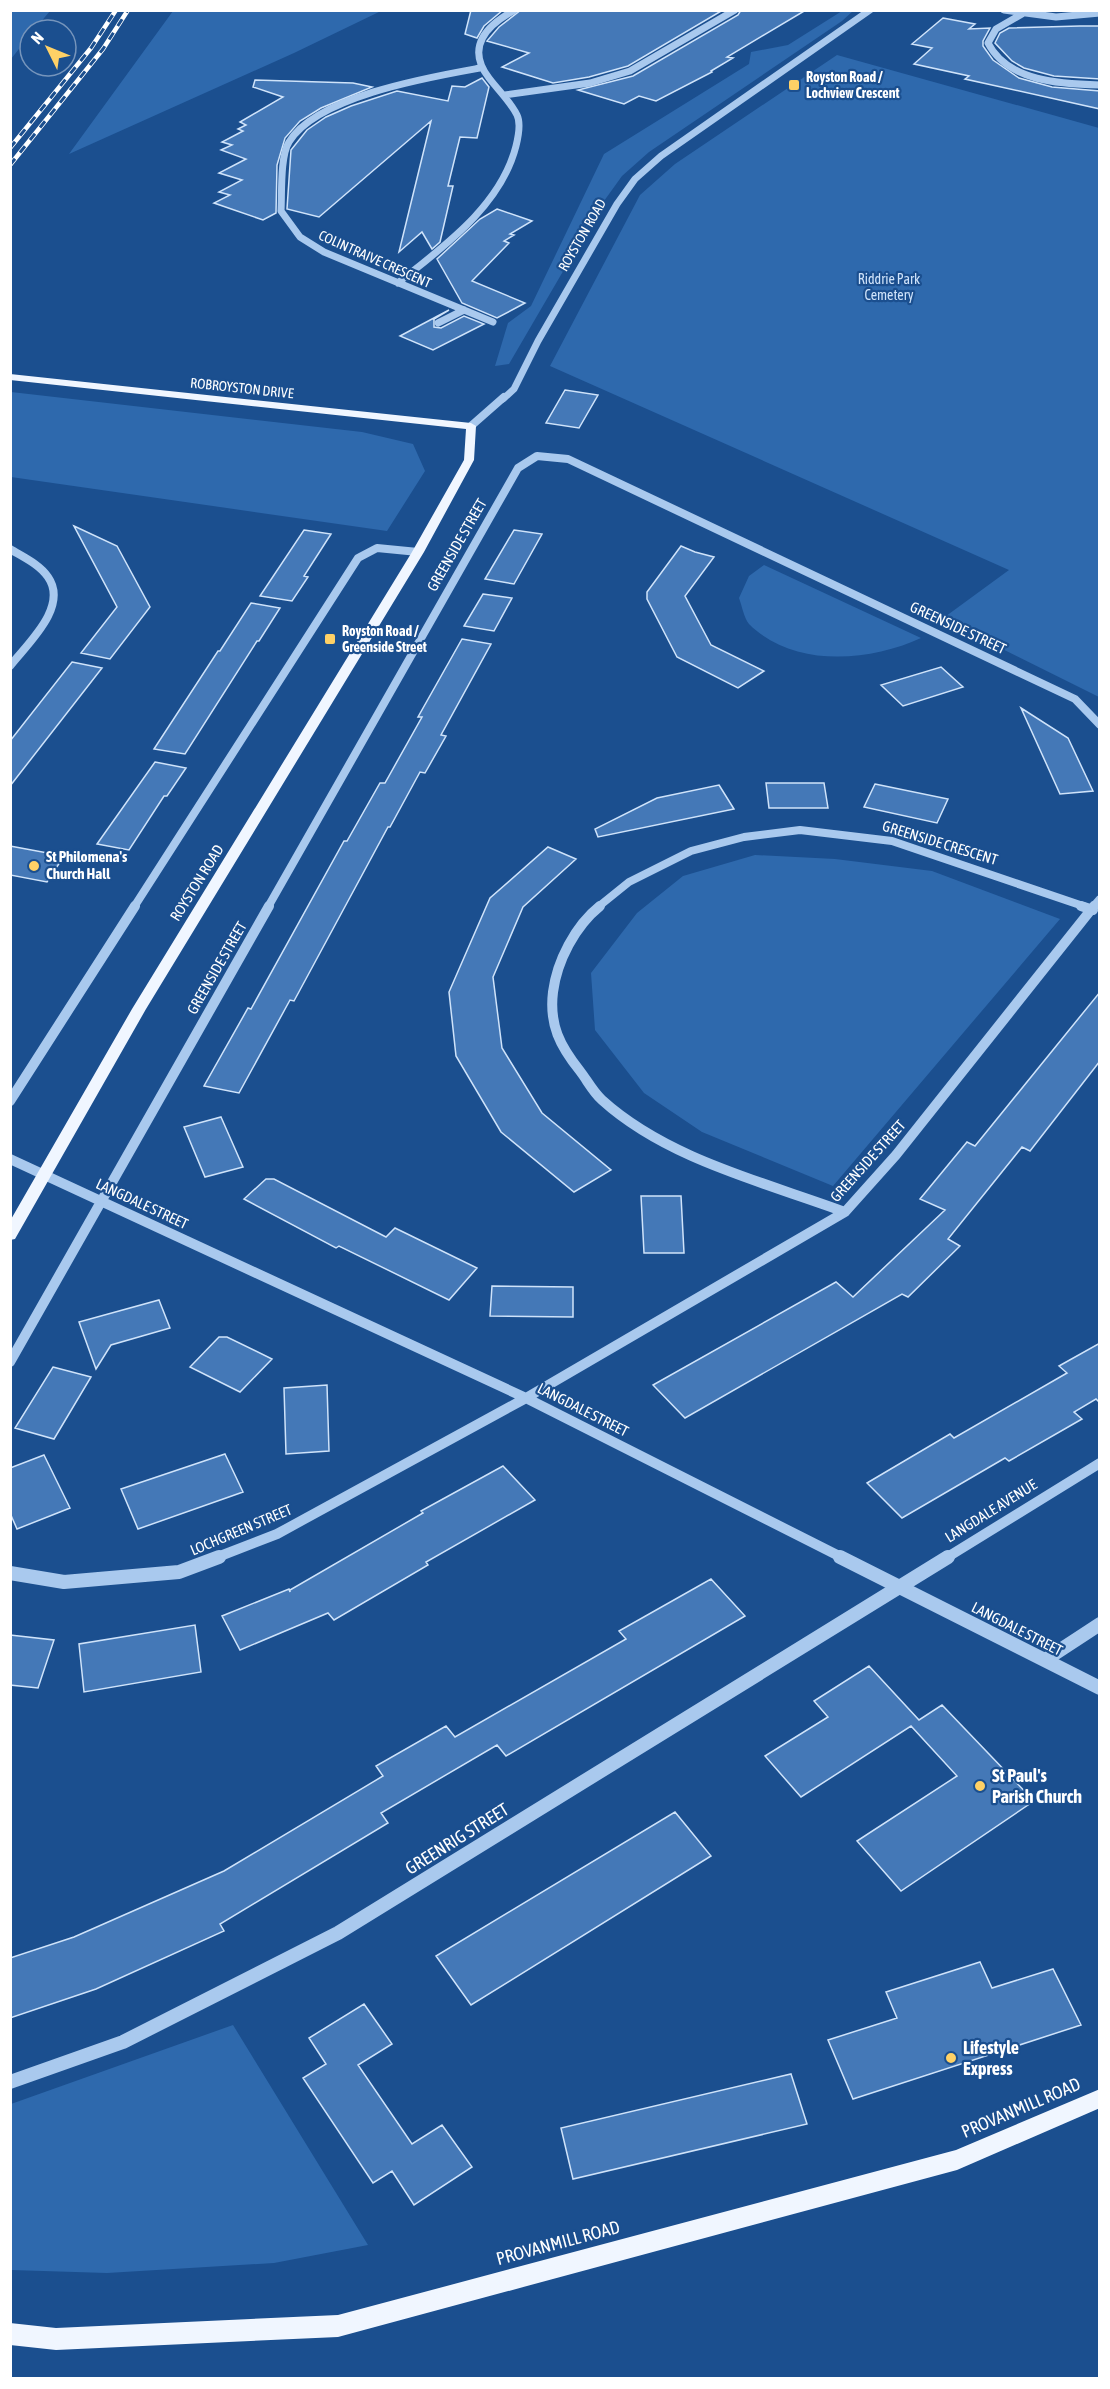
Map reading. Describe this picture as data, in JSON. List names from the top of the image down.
{
  "streets": {
    "main road": ["ROYSTON ROAD", "ROBROYSTON DRIVE", "PROVANMILL ROAD"],
    "street": [
      "COLINTRAIVE CRESCENT",
      "GREENSIDE STREET",
      "GREENSIDE CRESCENT",
      "LANGDALE STREET",
      "LANGDALE AVENUE",
      "LOCHGREEN STREET",
      "GREENRIG STREET"
    ]
  },
  "crossings": [
    ["ROYSTON ROAD", "ROBROYSTON DRIVE"],
    ["ROYSTON ROAD", "LANGDALE STREET"],
    ["GREENSIDE STREET", "GREENSIDE CRESCENT"],
    ["GREENSIDE STREET", "LANGDALE STREET"],
    ["GREENSIDE STREET", "LOCHGREEN STREET"],
    ["LANGDALE STREET", "LANGDALE AVENUE"],
    ["LANGDALE STREET", "LOCHGREEN STREET"],
    ["LANGDALE STREET", "GREENRIG STREET"],
    ["LANGDALE AVENUE", "GREENRIG STREET"]
  ],
  "parks": ["Riddrie Park Cemetery"],
  "places": {
    "transit": ["Royston Road / Lochview Crescent", "Royston Road / Greenside Street"],
    "other": ["St Philomena's Church Hall", "St Paul's Parish Church", "Lifestyle Express"]
  },
  "north": "top left"
}
